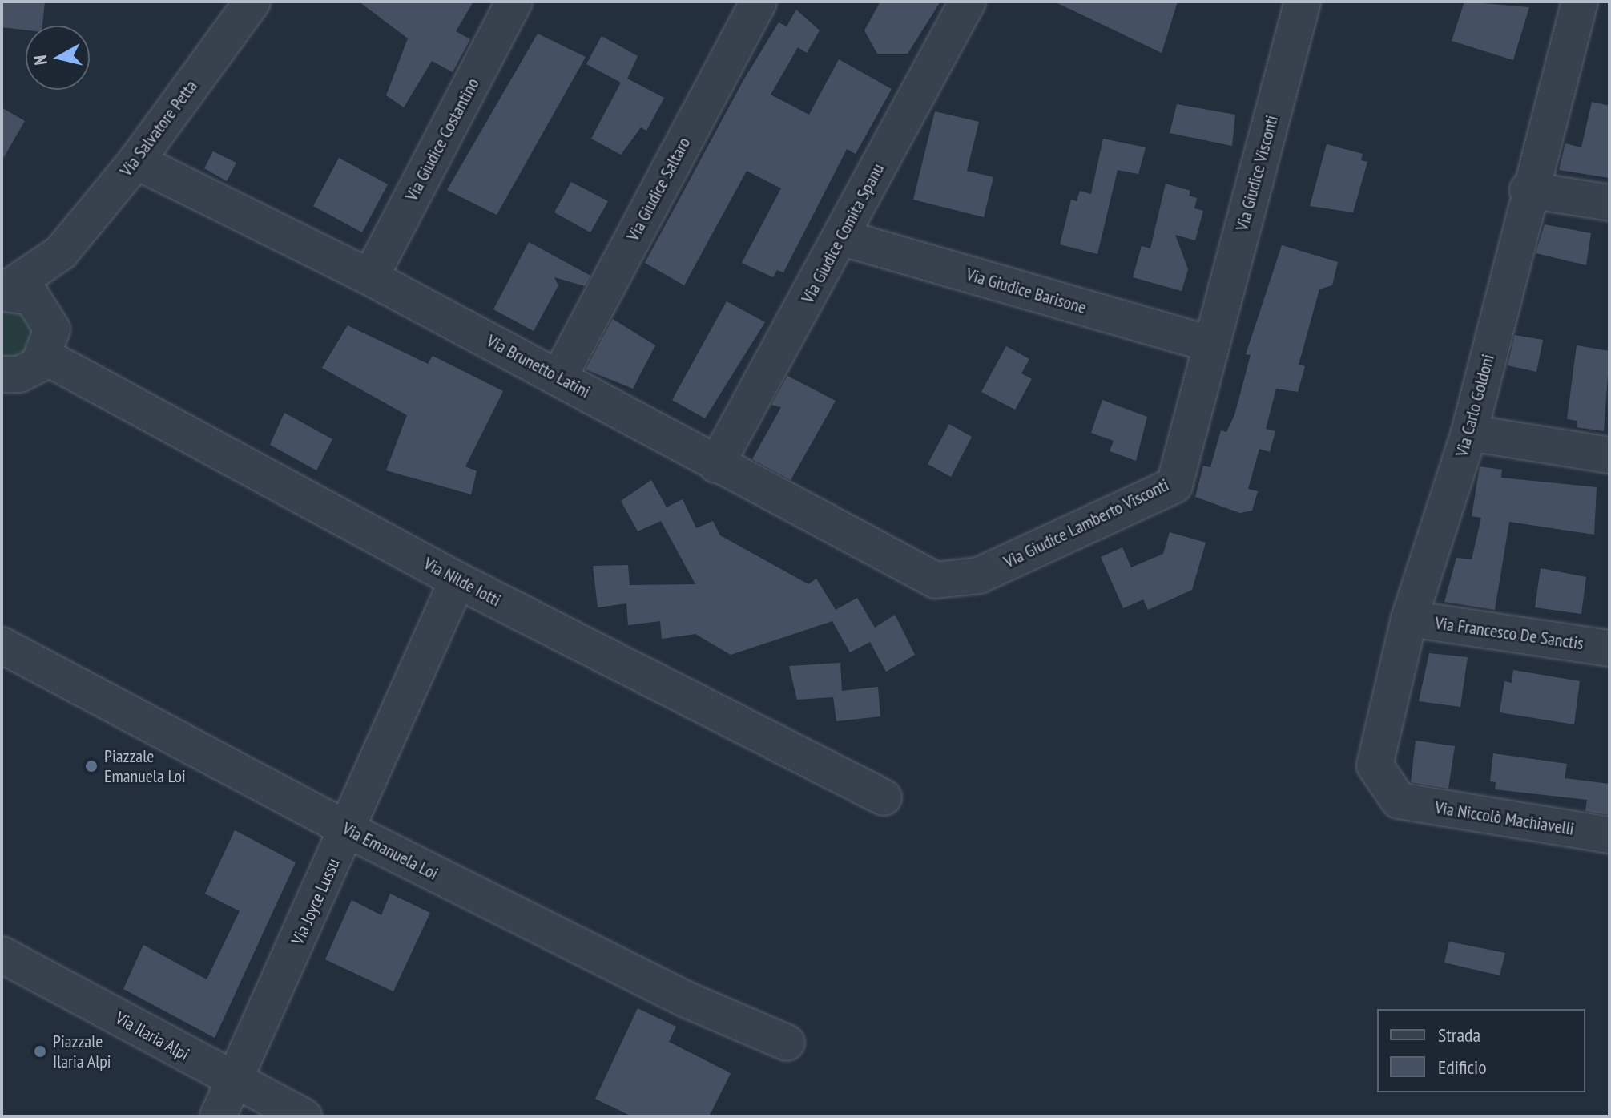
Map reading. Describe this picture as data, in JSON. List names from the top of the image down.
{
  "streets": {
    "street": [
      "Via Salvatore Petta",
      "Via Giudice Costantino",
      "Via Giudice Visconti",
      "Via Giudice Saltaro",
      "Via Giudice Comita Spanu",
      "Via Giudice Barisone",
      "Via Brunetto Latini",
      "Via Carlo Goldoni",
      "Via Giudice Lamberto Visconti",
      "Via Nilde Iotti",
      "Via Francesco De Sanctis",
      "Via Niccolò Machiavelli",
      "Via Emanuela Loi",
      "Via Joyce Lussu",
      "Via Ilaria Alpi"
    ]
  },
  "crossings": [
    ["Via Salvatore Petta", "Via Brunetto Latini"],
    ["Via Salvatore Petta", "Via Nilde Iotti"],
    ["Via Giudice Costantino", "Via Brunetto Latini"],
    ["Via Giudice Visconti", "Via Giudice Barisone"],
    ["Via Giudice Visconti", "Via Giudice Lamberto Visconti"],
    ["Via Giudice Saltaro", "Via Brunetto Latini"],
    ["Via Giudice Comita Spanu", "Via Giudice Barisone"],
    ["Via Giudice Comita Spanu", "Via Brunetto Latini"],
    ["Via Giudice Barisone", "Via Giudice Lamberto Visconti"],
    ["Via Brunetto Latini", "Via Giudice Lamberto Visconti"],
    ["Via Carlo Goldoni", "Via Francesco De Sanctis"],
    ["Via Carlo Goldoni", "Via Niccolò Machiavelli"],
    ["Via Nilde Iotti", "Via Joyce Lussu"],
    ["Via Emanuela Loi", "Via Joyce Lussu"],
    ["Via Joyce Lussu", "Via Ilaria Alpi"]
  ],
  "places": ["Piazzale Emanuela Loi", "Piazzale Ilaria Alpi"],
  "legend": ["Strada", "Edificio"],
  "north": "left"
}
